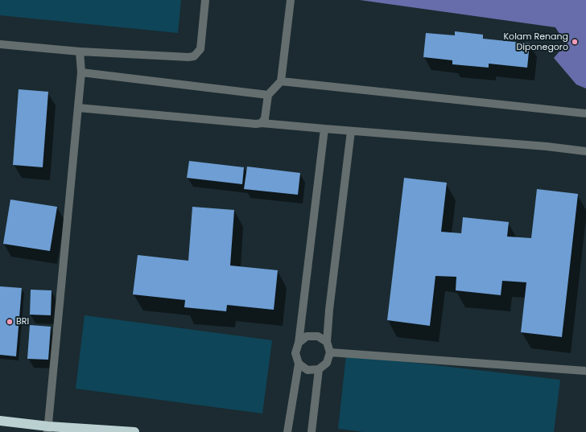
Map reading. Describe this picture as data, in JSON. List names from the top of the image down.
{
  "places": ["Kolam Renang Diponegoro", "BRI"]
}
